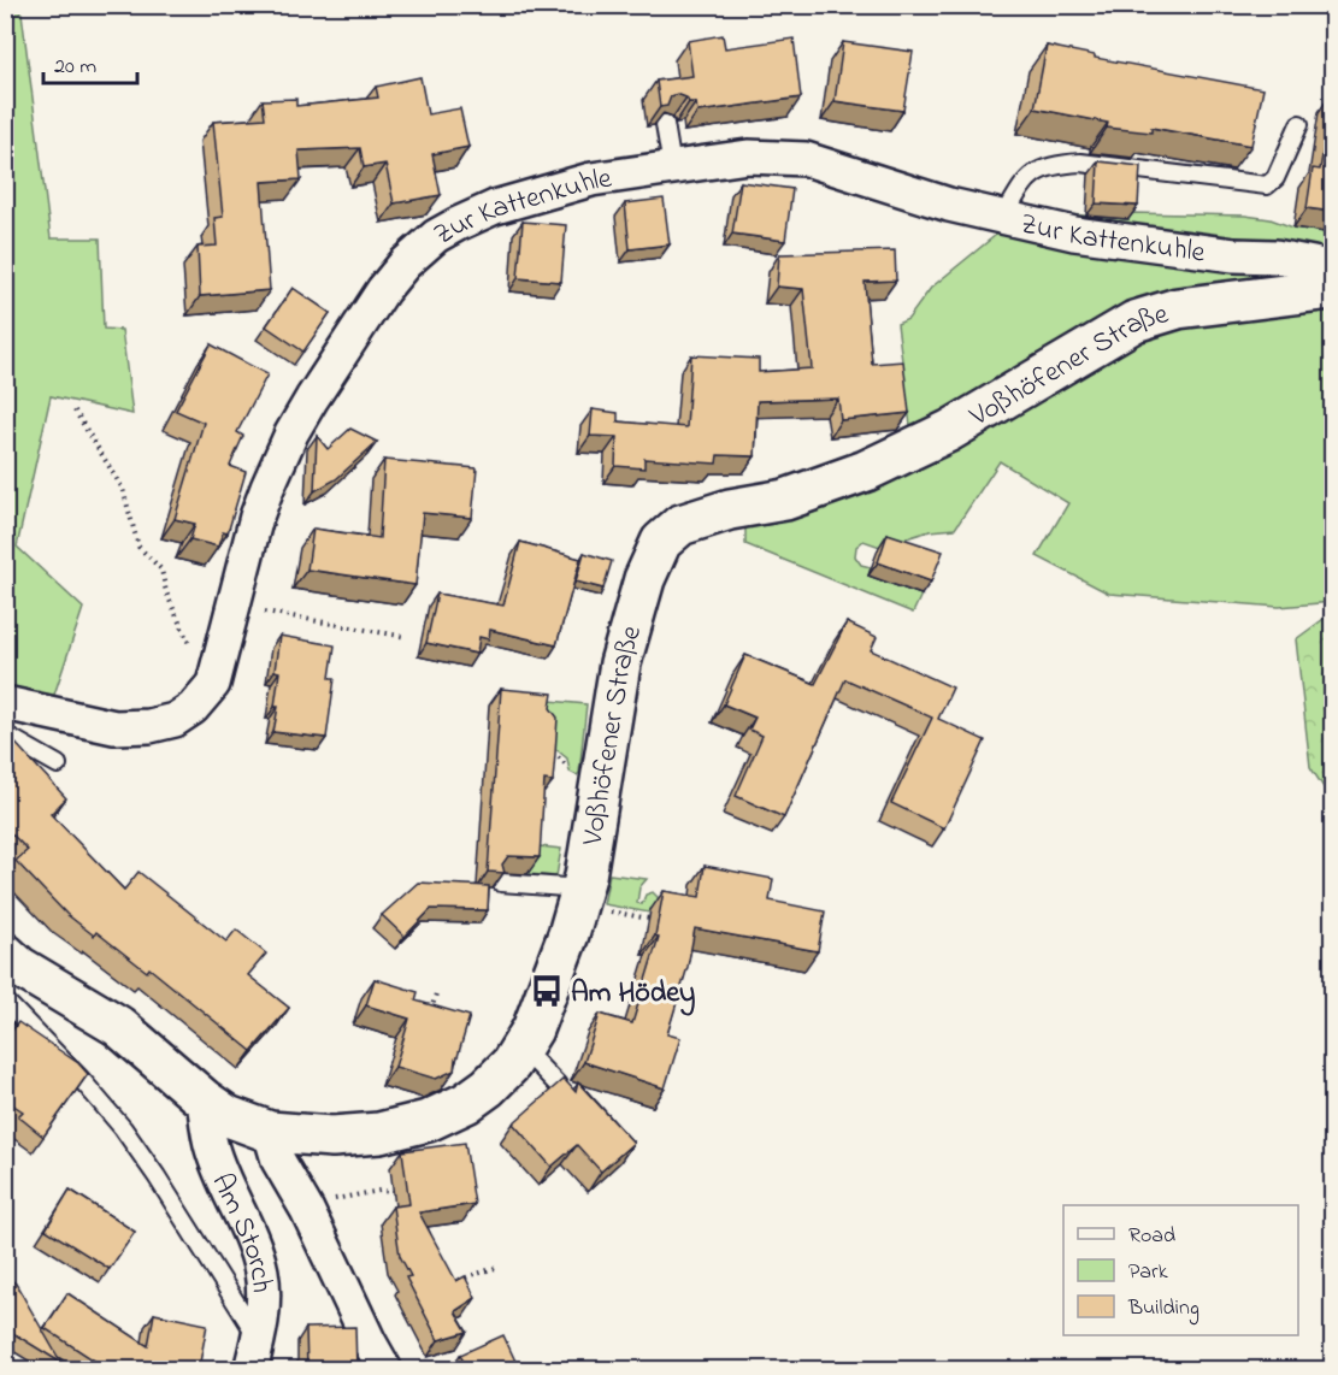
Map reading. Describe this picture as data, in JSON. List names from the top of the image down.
{
  "streets": {
    "street": ["Zur Kattenkuhle", "Voßhöfener Straße", "Am Storch"]
  },
  "crossings": [
    ["Voßhöfener Straße", "Am Storch"]
  ],
  "places": {
    "bus stop": ["Am Hödey"]
  },
  "legend": ["Road", "Park", "Building"],
  "scale_bar": "20 m"
}
